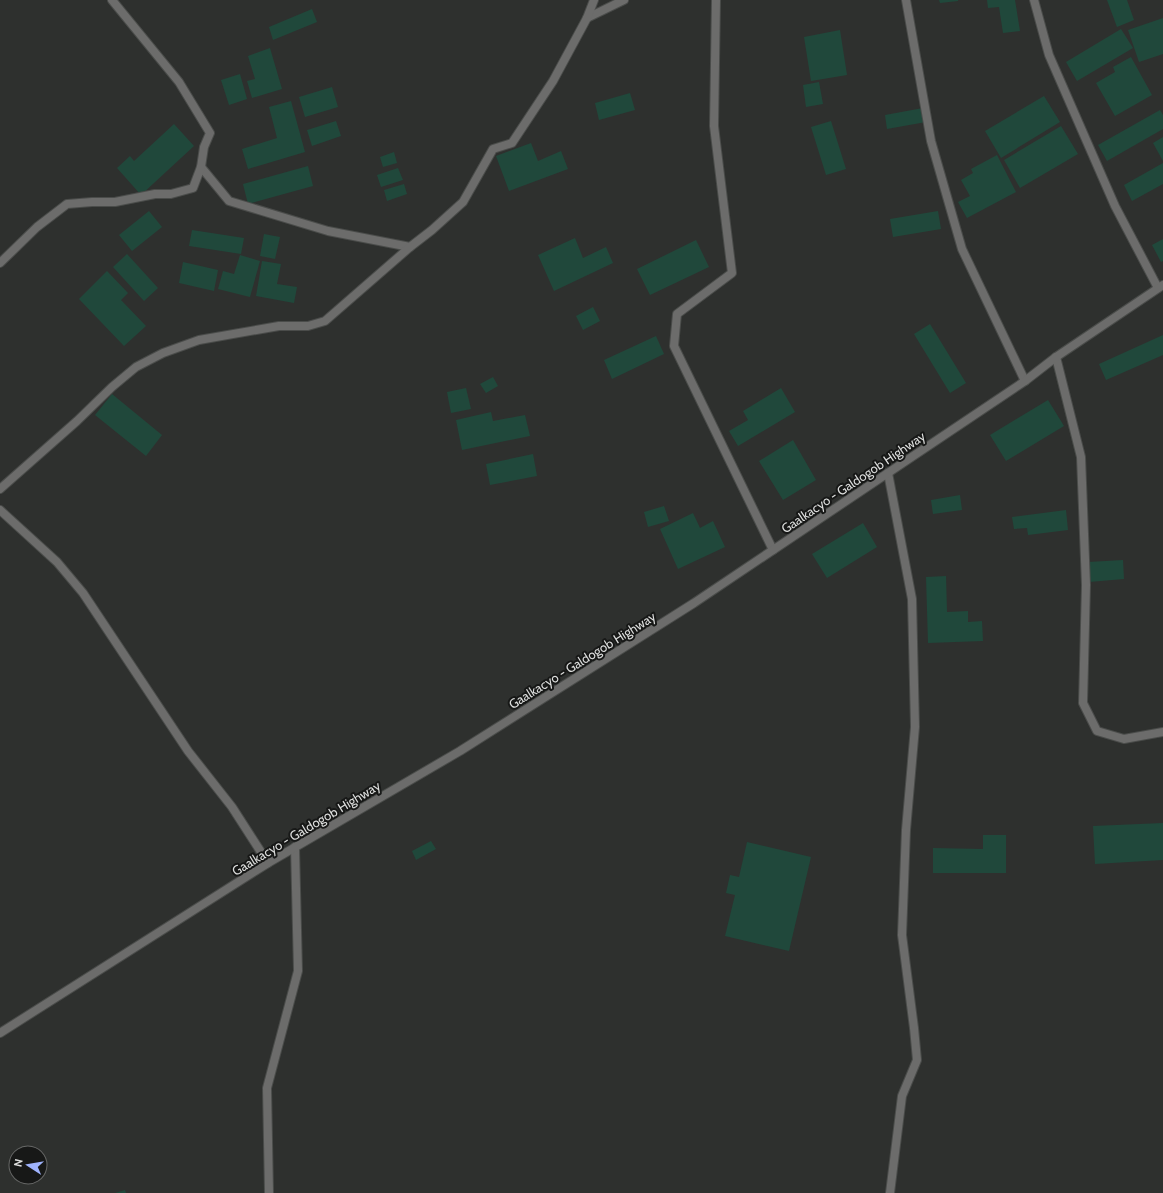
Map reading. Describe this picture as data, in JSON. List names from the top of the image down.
{
  "streets": {
    "street": ["Gaalkacyo - Galdogob Highway"]
  },
  "north": "left"
}
